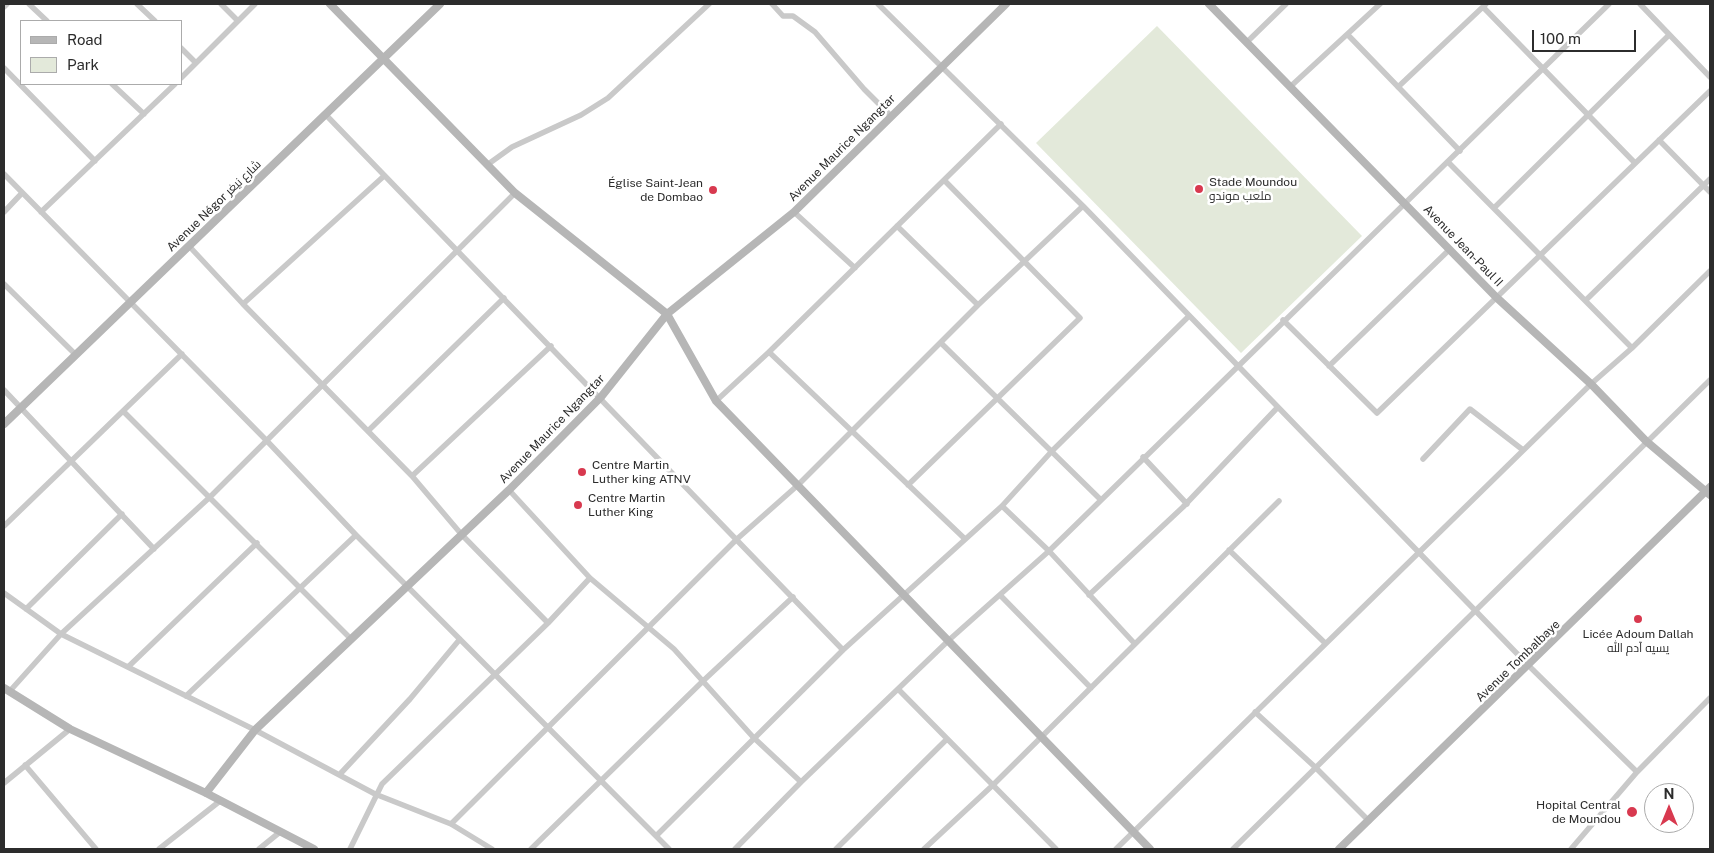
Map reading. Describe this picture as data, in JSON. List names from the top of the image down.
{
  "streets": {
    "street": [
      "Avenue Maurice Ngangtar",
      "Avenue Négor شارع نيغر",
      "Avenue Jean-Paul II",
      "Avenue Tombalbaye"
    ]
  },
  "crossings": [
    ["Avenue Jean-Paul II", "Avenue Tombalbaye"]
  ],
  "places": [
    "Stade Moundou ملعب موندو",
    "Église Saint-Jean de Dombao",
    "Centre Martin Luther king ATNV",
    "Centre Martin Luther King",
    "Licée Adoum Dallah يسيه آدم الله",
    "Hopital Central de Moundou"
  ],
  "legend": ["Road", "Park"],
  "scale_bar": "100 m",
  "north": "top"
}
